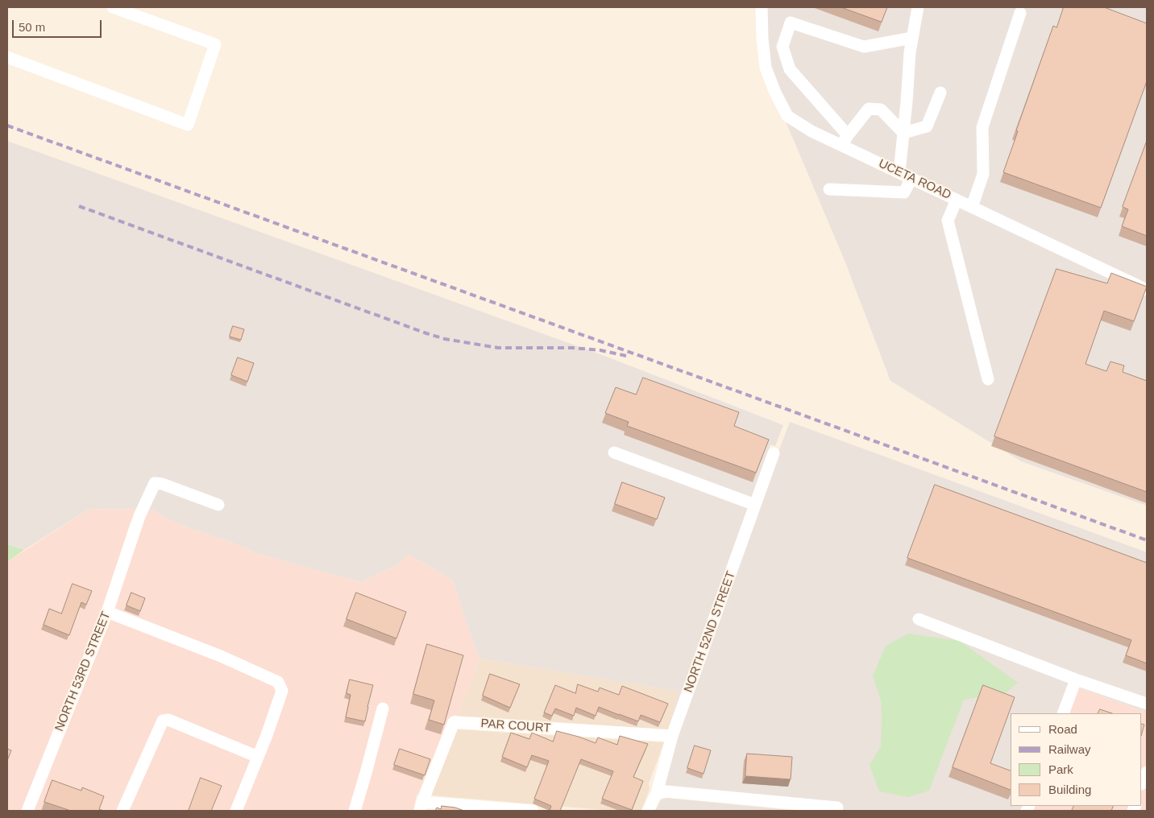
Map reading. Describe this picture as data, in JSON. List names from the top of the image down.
{
  "streets": {
    "street": [
      "UCETA ROAD",
      "NORTH 52ND STREET",
      "NORTH 53RD STREET",
      "PAR COURT"
    ]
  },
  "crossings": [
    ["NORTH 52ND STREET", "PAR COURT"]
  ],
  "legend": [
    "Road",
    "Railway",
    "Park",
    "Building"
  ],
  "scale_bar": "50 m"
}
